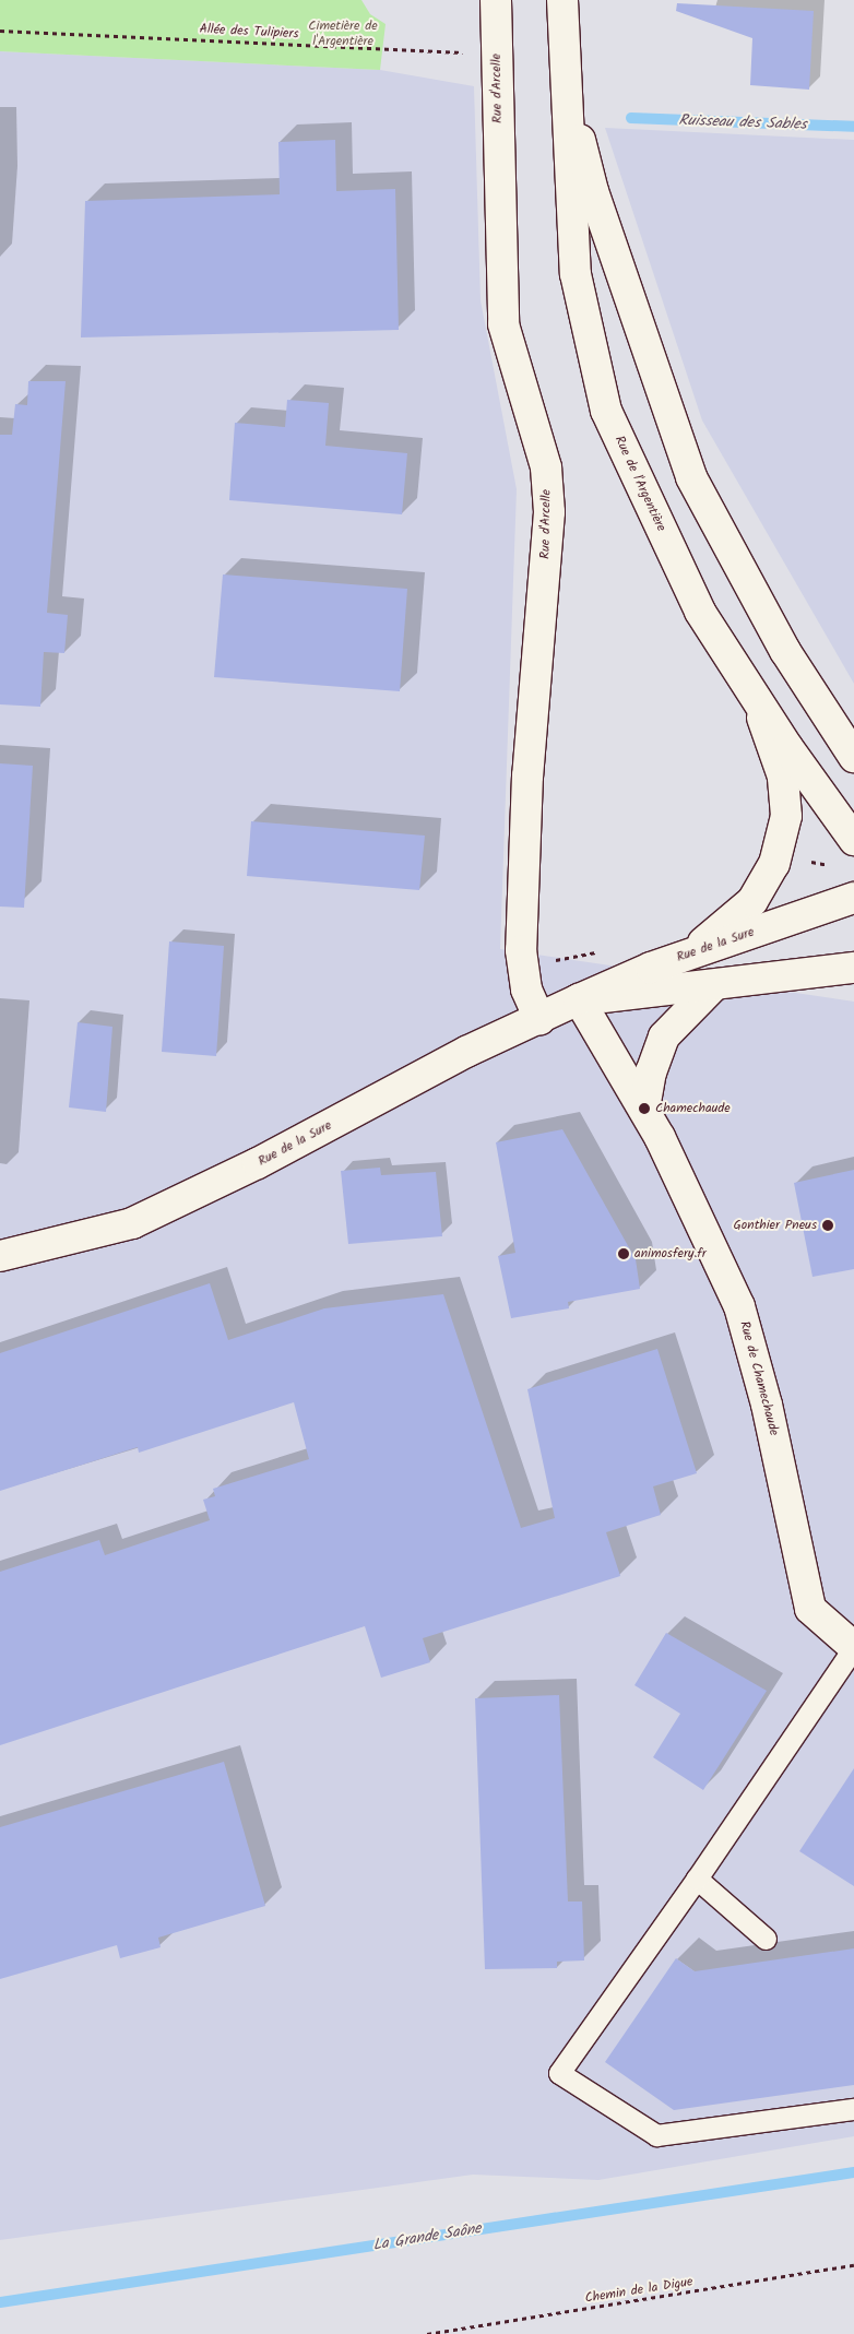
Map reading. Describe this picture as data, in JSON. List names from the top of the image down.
{
  "streets": {
    "street": [
      "Rue d'Arcelle",
      "Rue de l'Argentière",
      "Rue de la Sure",
      "Rue de Chamechaude"
    ],
    "path": ["Allée des Tulipiers", "Chemin de la Digue"]
  },
  "crossings": [
    ["Allée des Tulipiers", "Rue d'Arcelle"],
    ["Rue d'Arcelle", "Rue de la Sure"],
    ["Rue de la Sure", "Rue de Chamechaude"]
  ],
  "water": ["Ruisseau des Sables", "La Grande Saône"],
  "parks": ["Cimetière de l'Argentière"],
  "places": ["Chamechaude", "Gonthier Pneus", "animosfery.fr"]
}
